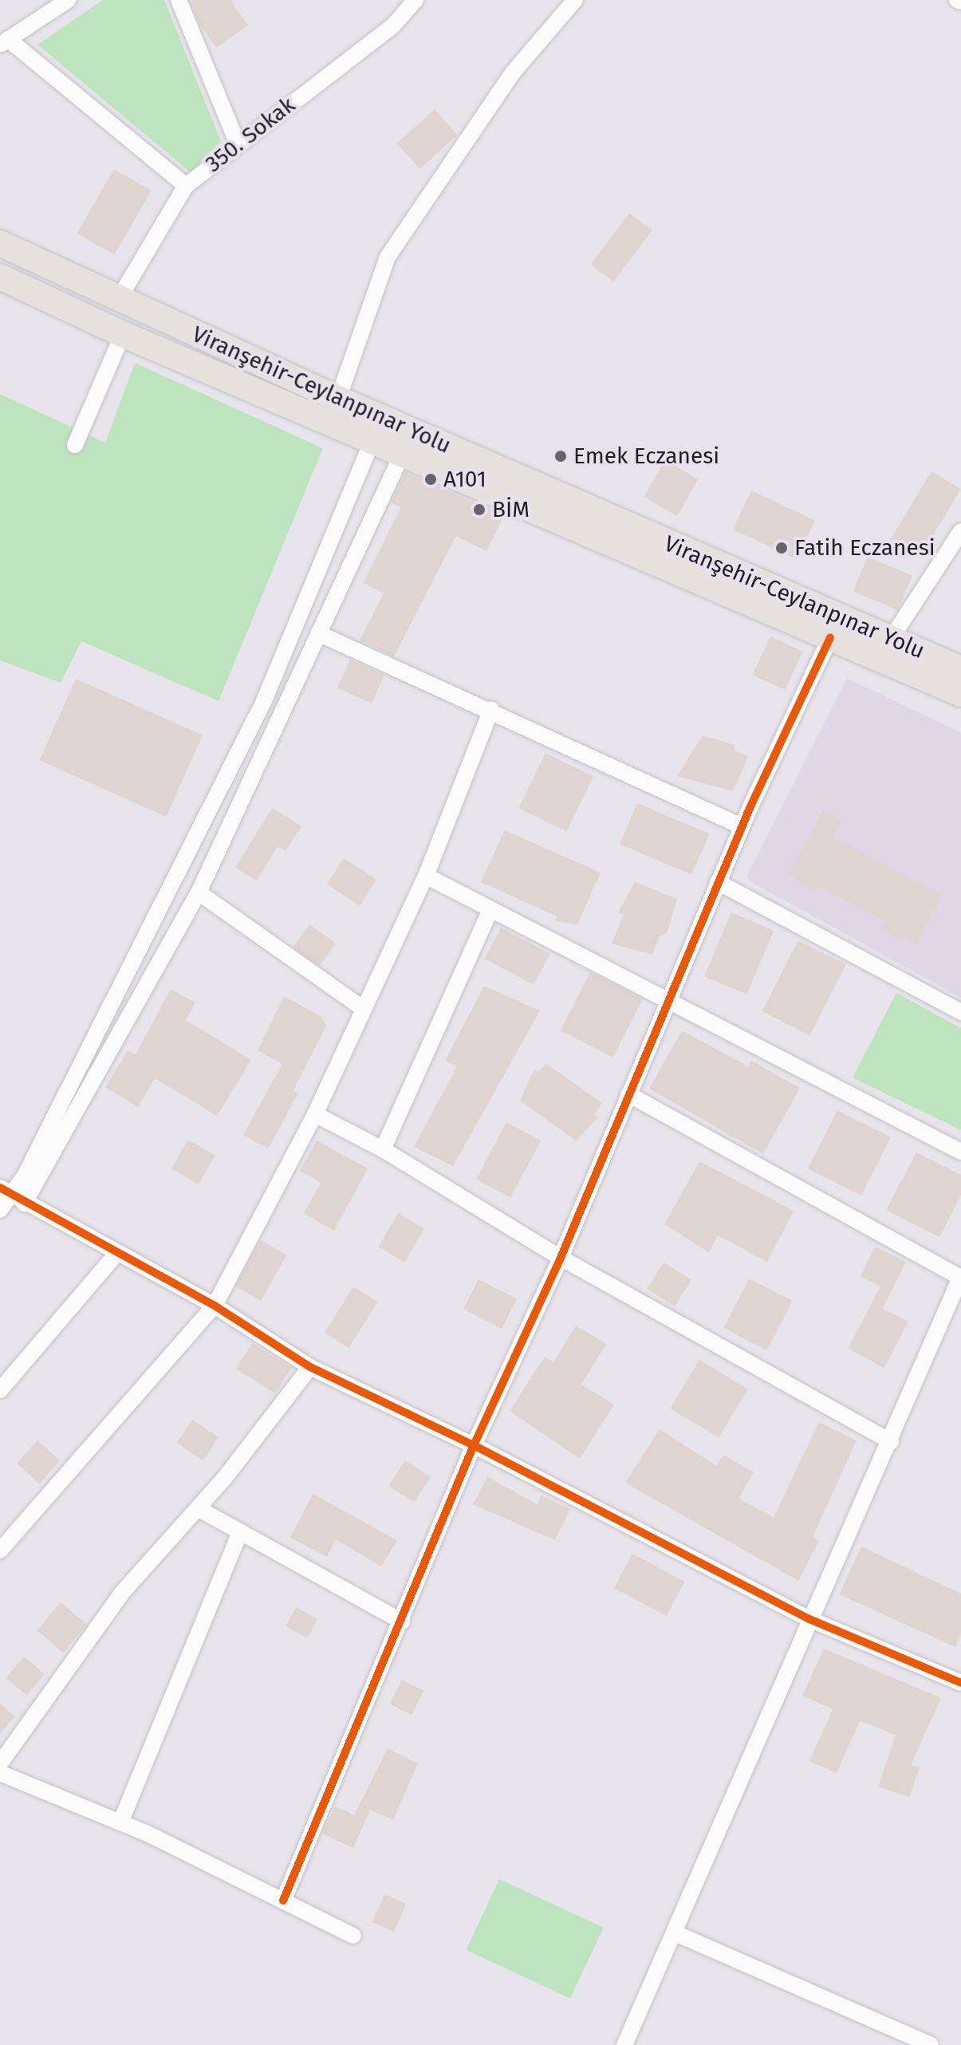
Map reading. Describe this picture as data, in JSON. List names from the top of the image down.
{
  "streets": {
    "main road": ["Viranşehir-Ceylanpınar Yolu"],
    "street": ["350. Sokak"]
  },
  "crossings": [
    ["350. Sokak", "Viranşehir-Ceylanpınar Yolu"]
  ],
  "places": [
    "Emek Eczanesi",
    "A101",
    "BİM",
    "Fatih Eczanesi"
  ]
}
